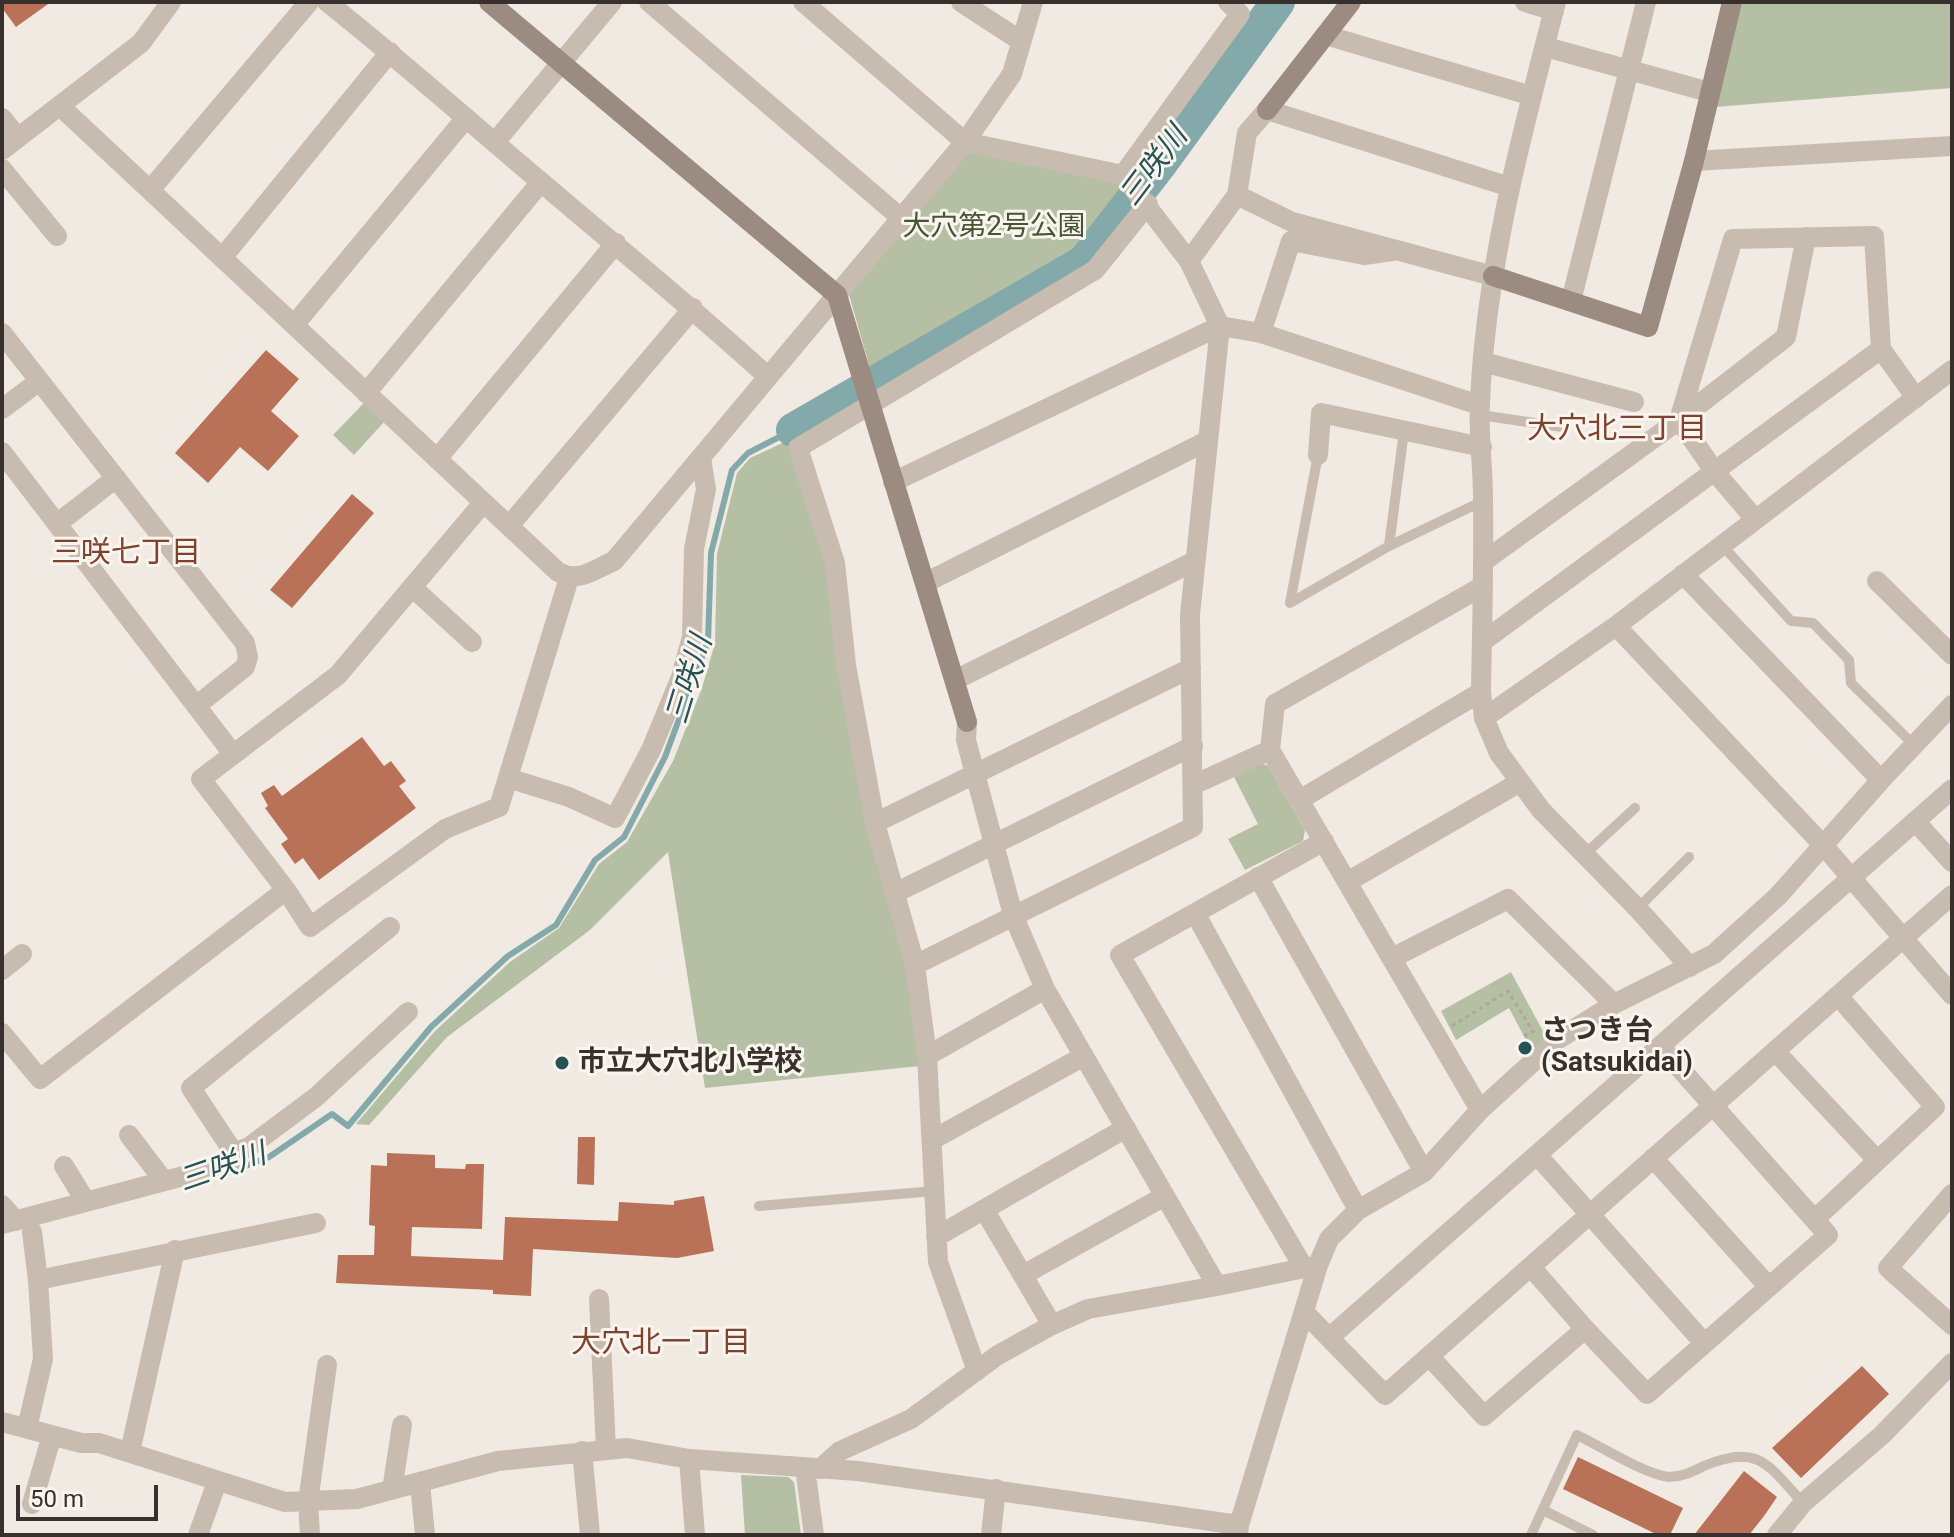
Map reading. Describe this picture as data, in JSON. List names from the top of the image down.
{
  "districts": ["大穴北三丁目", "三咲七丁目", "大穴北一丁目"],
  "water": ["三咲川"],
  "parks": ["大穴第2号公園"],
  "places": ["さつき台 (Satsukidai)", "市立大穴北小学校"],
  "scale_bar": "50 m"
}
